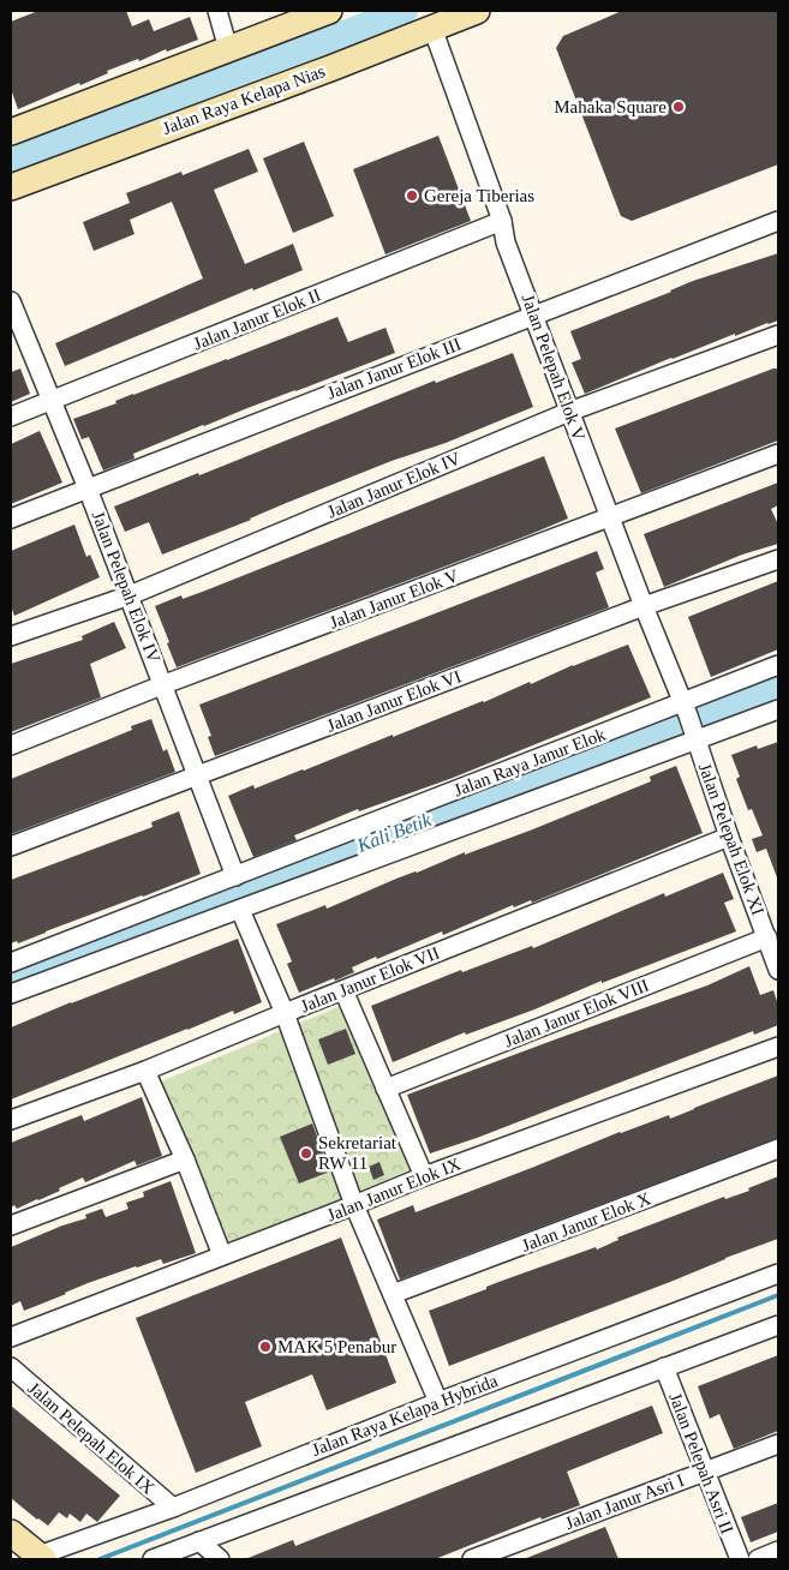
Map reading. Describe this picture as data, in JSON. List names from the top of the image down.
{
  "streets": {
    "main road": ["Jalan Raya Kelapa Nias"],
    "street": [
      "Jalan Janur Elok II",
      "Jalan Pelepah Elok V",
      "Jalan Janur Elok III",
      "Jalan Janur Elok IV",
      "Jalan Pelepah Elok IV",
      "Jalan Janur Elok V",
      "Jalan Janur Elok VI",
      "Jalan Raya Janur Elok",
      "Jalan Pelepah Elok XI",
      "Jalan Janur Elok VII",
      "Jalan Janur Elok VIII",
      "Jalan Janur Elok IX",
      "Jalan Janur Elok X",
      "Jalan Raya Kelapa Hybrida",
      "Jalan Pelepah Elok IX",
      "Jalan Pelepah Asri II",
      "Jalan Janur Asri I"
    ]
  },
  "crossings": [
    ["Jalan Raya Kelapa Nias", "Jalan Pelepah Elok V"],
    ["Jalan Janur Elok II", "Jalan Pelepah Elok V"],
    ["Jalan Janur Elok II", "Jalan Pelepah Elok IV"],
    ["Jalan Pelepah Elok V", "Jalan Janur Elok III"],
    ["Jalan Pelepah Elok V", "Jalan Janur Elok IV"],
    ["Jalan Pelepah Elok V", "Jalan Janur Elok V"],
    ["Jalan Pelepah Elok V", "Jalan Janur Elok VI"],
    ["Jalan Pelepah Elok V", "Jalan Raya Janur Elok"],
    ["Jalan Pelepah Elok V", "Jalan Pelepah Elok XI"],
    ["Jalan Janur Elok III", "Jalan Pelepah Elok IV"],
    ["Jalan Janur Elok IV", "Jalan Pelepah Elok IV"],
    ["Jalan Pelepah Elok IV", "Jalan Janur Elok V"],
    ["Jalan Pelepah Elok IV", "Jalan Janur Elok VI"],
    ["Jalan Pelepah Elok IV", "Jalan Raya Janur Elok"],
    ["Jalan Raya Janur Elok", "Jalan Pelepah Elok XI"],
    ["Jalan Pelepah Elok XI", "Jalan Janur Elok VII"],
    ["Jalan Pelepah Elok XI", "Jalan Janur Elok VIII"],
    ["Jalan Raya Kelapa Hybrida", "Jalan Pelepah Elok IX"],
    ["Jalan Pelepah Asri II", "Jalan Janur Asri I"]
  ],
  "water": ["Kali Betik"],
  "places": [
    "Mahaka Square",
    "Gereja Tiberias",
    "Sekretariat RW 11",
    "MAK 5 Penabur"
  ]
}
